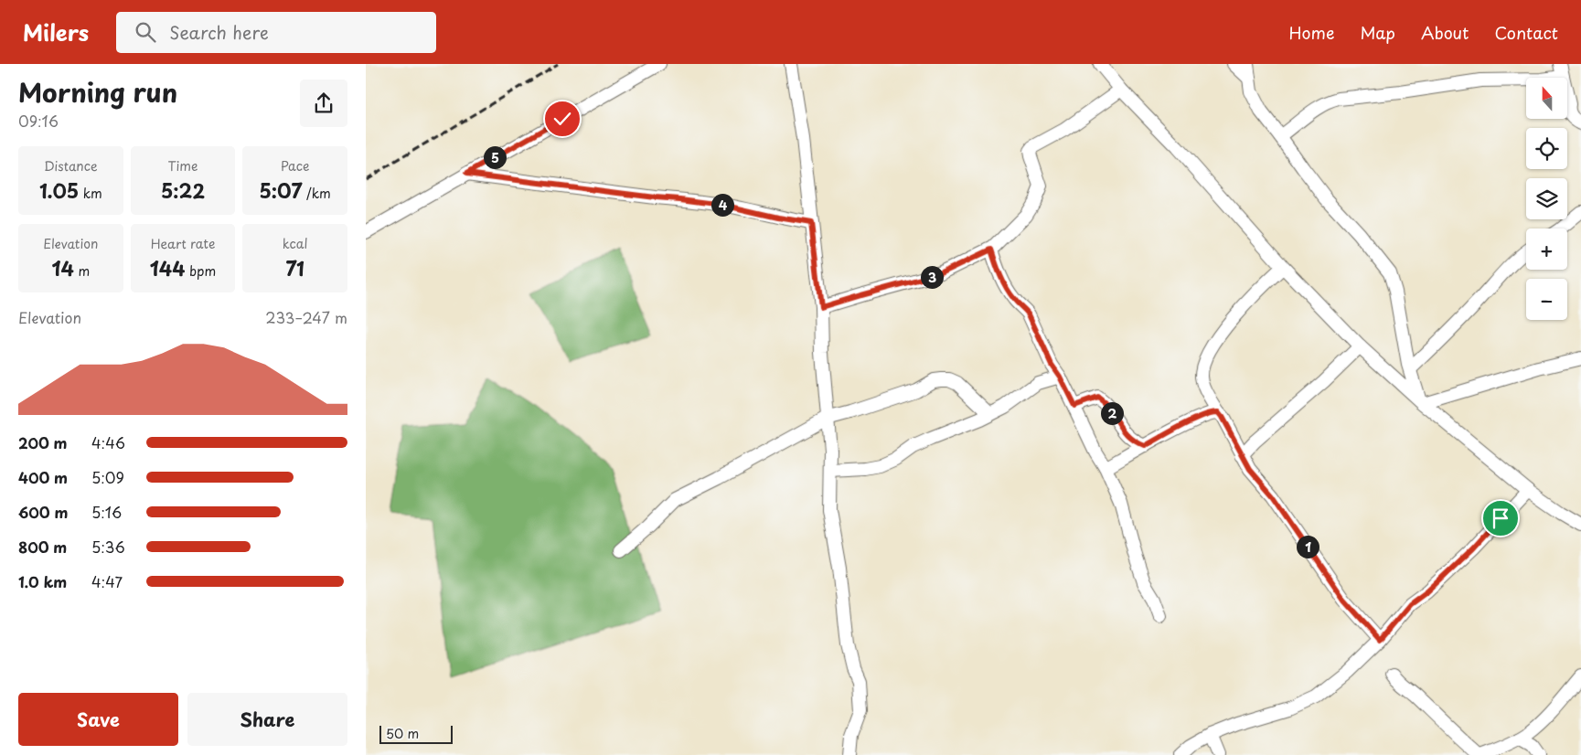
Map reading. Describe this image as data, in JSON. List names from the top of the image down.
{
  "scale_bar": "50 m",
  "north": "top",
  "page": {
    "header": "Milers",
    "search": "Search here",
    "nav": [
      "Home",
      "Map",
      "About",
      "Contact"
    ],
    "heading": ["Morning run", "09:16"],
    "map_buttons": ["+", "−"],
    "stats": [
      ["Distance", "1.05 km"],
      ["Time", "5:22"],
      ["Pace", "5:07 /km"],
      ["Elevation", "14 m"],
      ["Heart rate", "144 bpm"],
      ["kcal", "71"]
    ],
    "pins": [
      "5",
      "4",
      "3",
      "2",
      "1"
    ],
    "chart": ["Elevation", "233–247 m"],
    "list": [
      {
        "name": "200 m",
        "note": "4:46"
      },
      {
        "name": "400 m",
        "note": "5:09"
      },
      {
        "name": "600 m",
        "note": "5:16"
      },
      {
        "name": "800 m",
        "note": "5:36"
      },
      {
        "name": "1.0 km",
        "note": "4:47"
      }
    ],
    "buttons": ["Save", "Share"],
    "scale": "50 m"
  }
}
